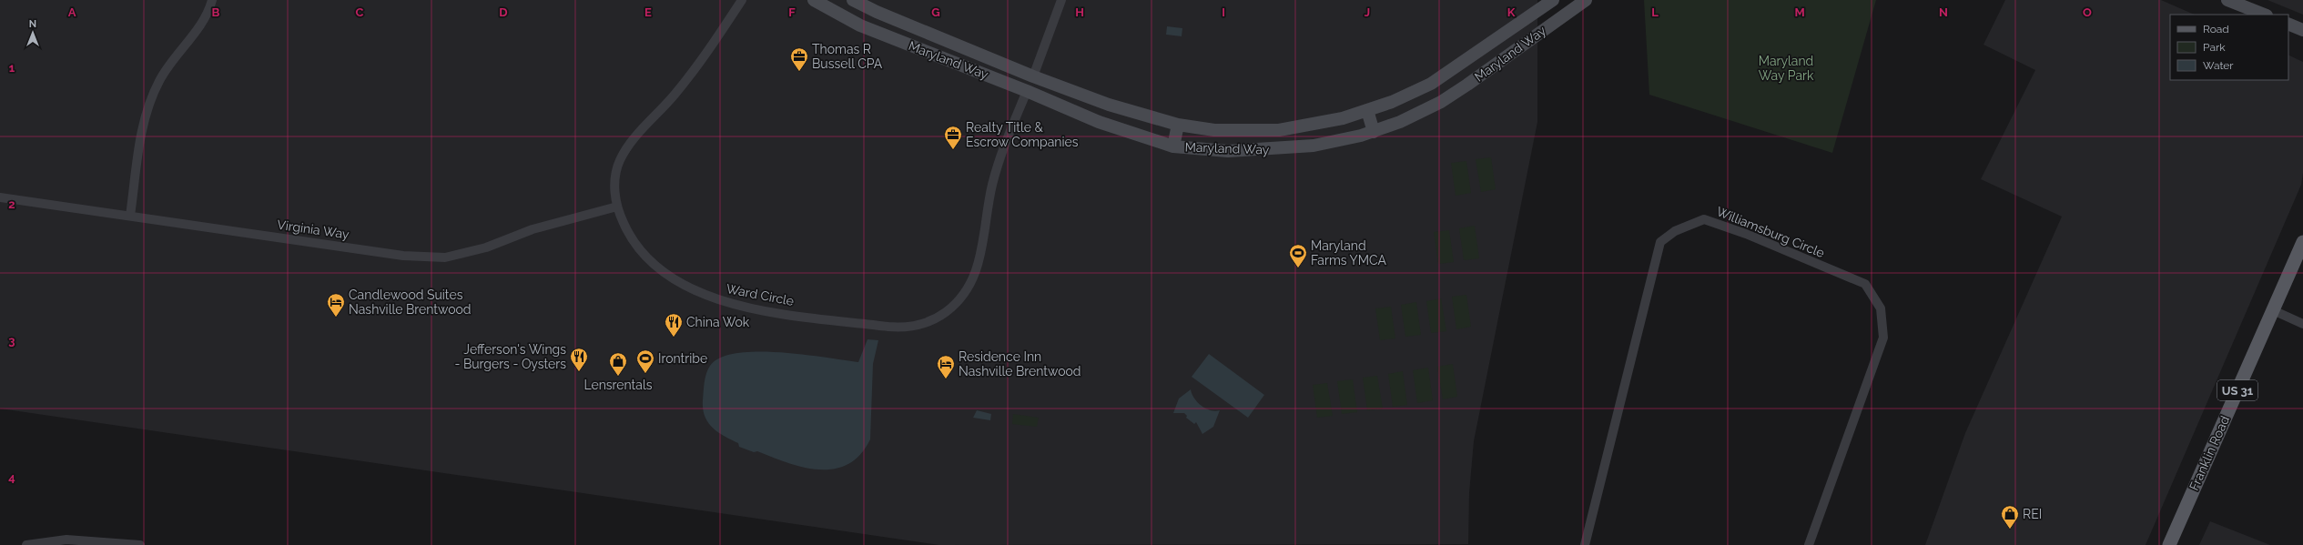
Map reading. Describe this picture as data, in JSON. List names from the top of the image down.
{
  "streets": {
    "main road": ["Maryland Way", "US 31", "Franklin Road"],
    "street": ["Virginia Way", "Williamsburg Circle", "Ward Circle"]
  },
  "crossings": [
    ["Maryland Way", "Ward Circle"],
    ["Virginia Way", "Ward Circle"]
  ],
  "parks": ["Maryland Way Park"],
  "places": {
    "office": ["Thomas R Bussell CPA", "Realty Title & Escrow Companies"],
    "sports": ["Maryland Farms YMCA", "Irontribe"],
    "hotel": ["Candlewood Suites Nashville Brentwood", "Residence Inn Nashville Brentwood"],
    "restaurant": ["China Wok", "Jefferson's Wings - Burgers - Oysters"],
    "shop": ["Lensrentals", "REI"]
  },
  "legend": ["Road", "Park", "Water"],
  "north": "top",
  "grid": {
    "columns": [
      "A",
      "B",
      "C",
      "D",
      "E",
      "F",
      "G",
      "H",
      "I",
      "J",
      "K",
      "L",
      "M",
      "N",
      "O"
    ],
    "rows": [
      "1",
      "2",
      "3",
      "4"
    ]
  }
}
